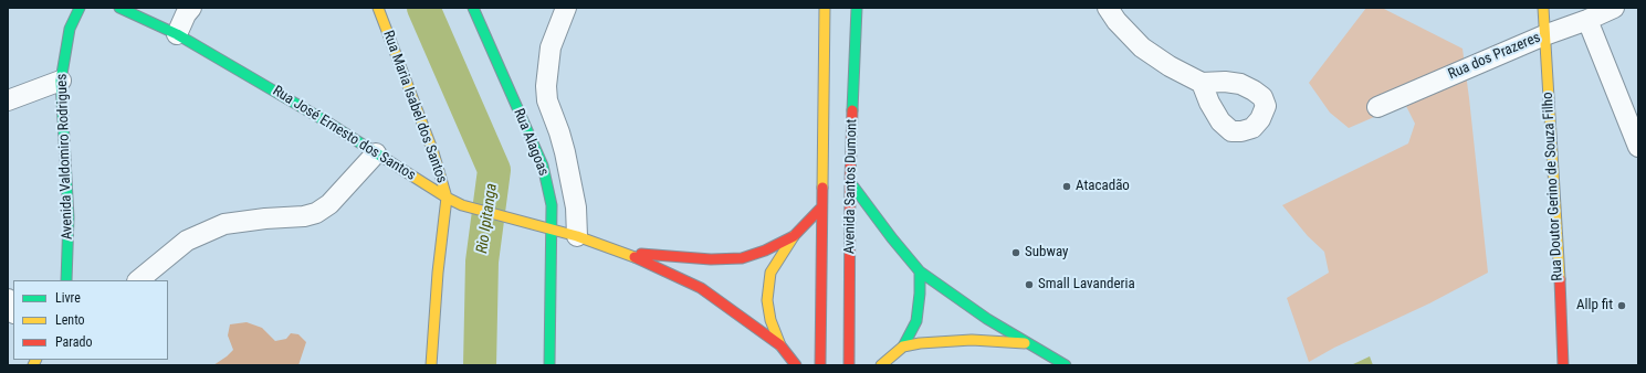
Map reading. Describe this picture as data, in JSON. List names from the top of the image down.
{
  "streets": {
    "main road": [
      "Rua Maria Isabel dos Santos",
      "Rua José Ernesto dos Santos",
      "Rua Alagoas",
      "Avenida Valdomiro Rodrigues",
      "Avenida Santos Dumont",
      "Rua Doutor Gerino de Souza Filho"
    ],
    "street": ["Rua dos Prazeres"]
  },
  "crossings": [
    ["Rua dos Prazeres", "Rua Doutor Gerino de Souza Filho"],
    ["Rua Maria Isabel dos Santos", "Rua José Ernesto dos Santos"],
    ["Rua José Ernesto dos Santos", "Rua Alagoas"],
    ["Rua José Ernesto dos Santos", "Avenida Santos Dumont"]
  ],
  "water": ["Rio Ipitanga"],
  "places": [
    "Atacadão",
    "Subway",
    "Small Lavanderia",
    "Allp fit"
  ],
  "legend": ["Livre", "Lento", "Parado"]
}
